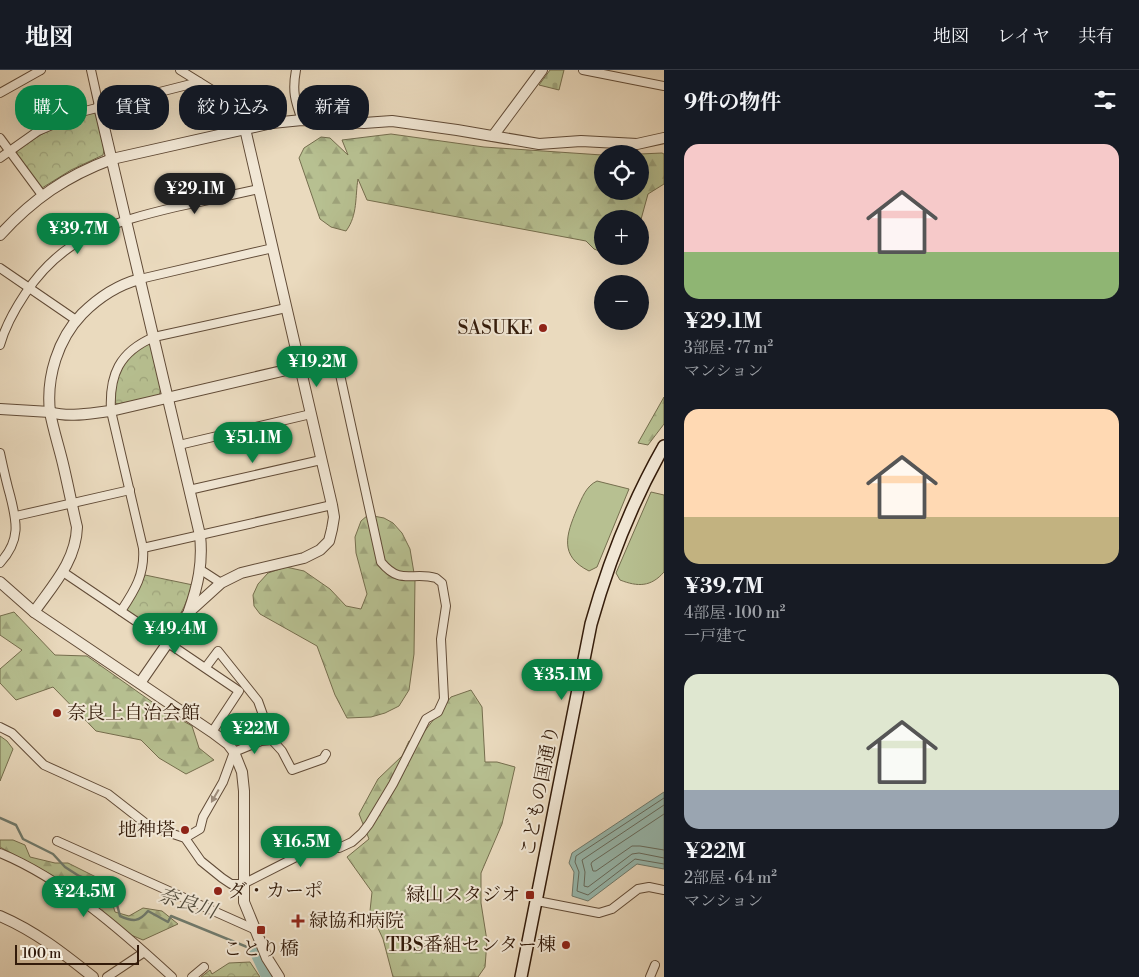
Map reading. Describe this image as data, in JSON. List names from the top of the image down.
{
  "streets": {
    "main road": ["こどもの国通り"]
  },
  "water": ["奈良川"],
  "places": {
    "other": [
      "SASUKE",
      "奈良上自治会館",
      "地神塔",
      "ダ・カーポ",
      "TBS番組センター棟"
    ],
    "transit": ["緑山スタジオ", "ことり橋"],
    "health": ["緑協和病院"]
  },
  "scale_bar": "100 m",
  "page": {
    "header": "地図",
    "nav": ["地図", "レイヤ", "共有"],
    "heading": "9件の物件",
    "chip": [
      "購入",
      "賃貸",
      "絞り込み",
      "新着"
    ],
    "list": [
      {
        "name": "¥29.1M",
        "note": "3部屋 · 77 m² · マンション"
      },
      {
        "name": "¥39.7M",
        "note": "4部屋 · 100 m² · 一戸建て"
      },
      {
        "name": "¥22M",
        "note": "2部屋 · 64 m² · マンション"
      }
    ],
    "map_buttons": ["+", "−"],
    "price": [
      "¥29.1M",
      "¥39.7M",
      "¥19.2M",
      "¥51.1M",
      "¥49.4M",
      "¥35.1M",
      "¥22M",
      "¥16.5M",
      "¥24.5M"
    ],
    "scale": "100 m"
  }
}
